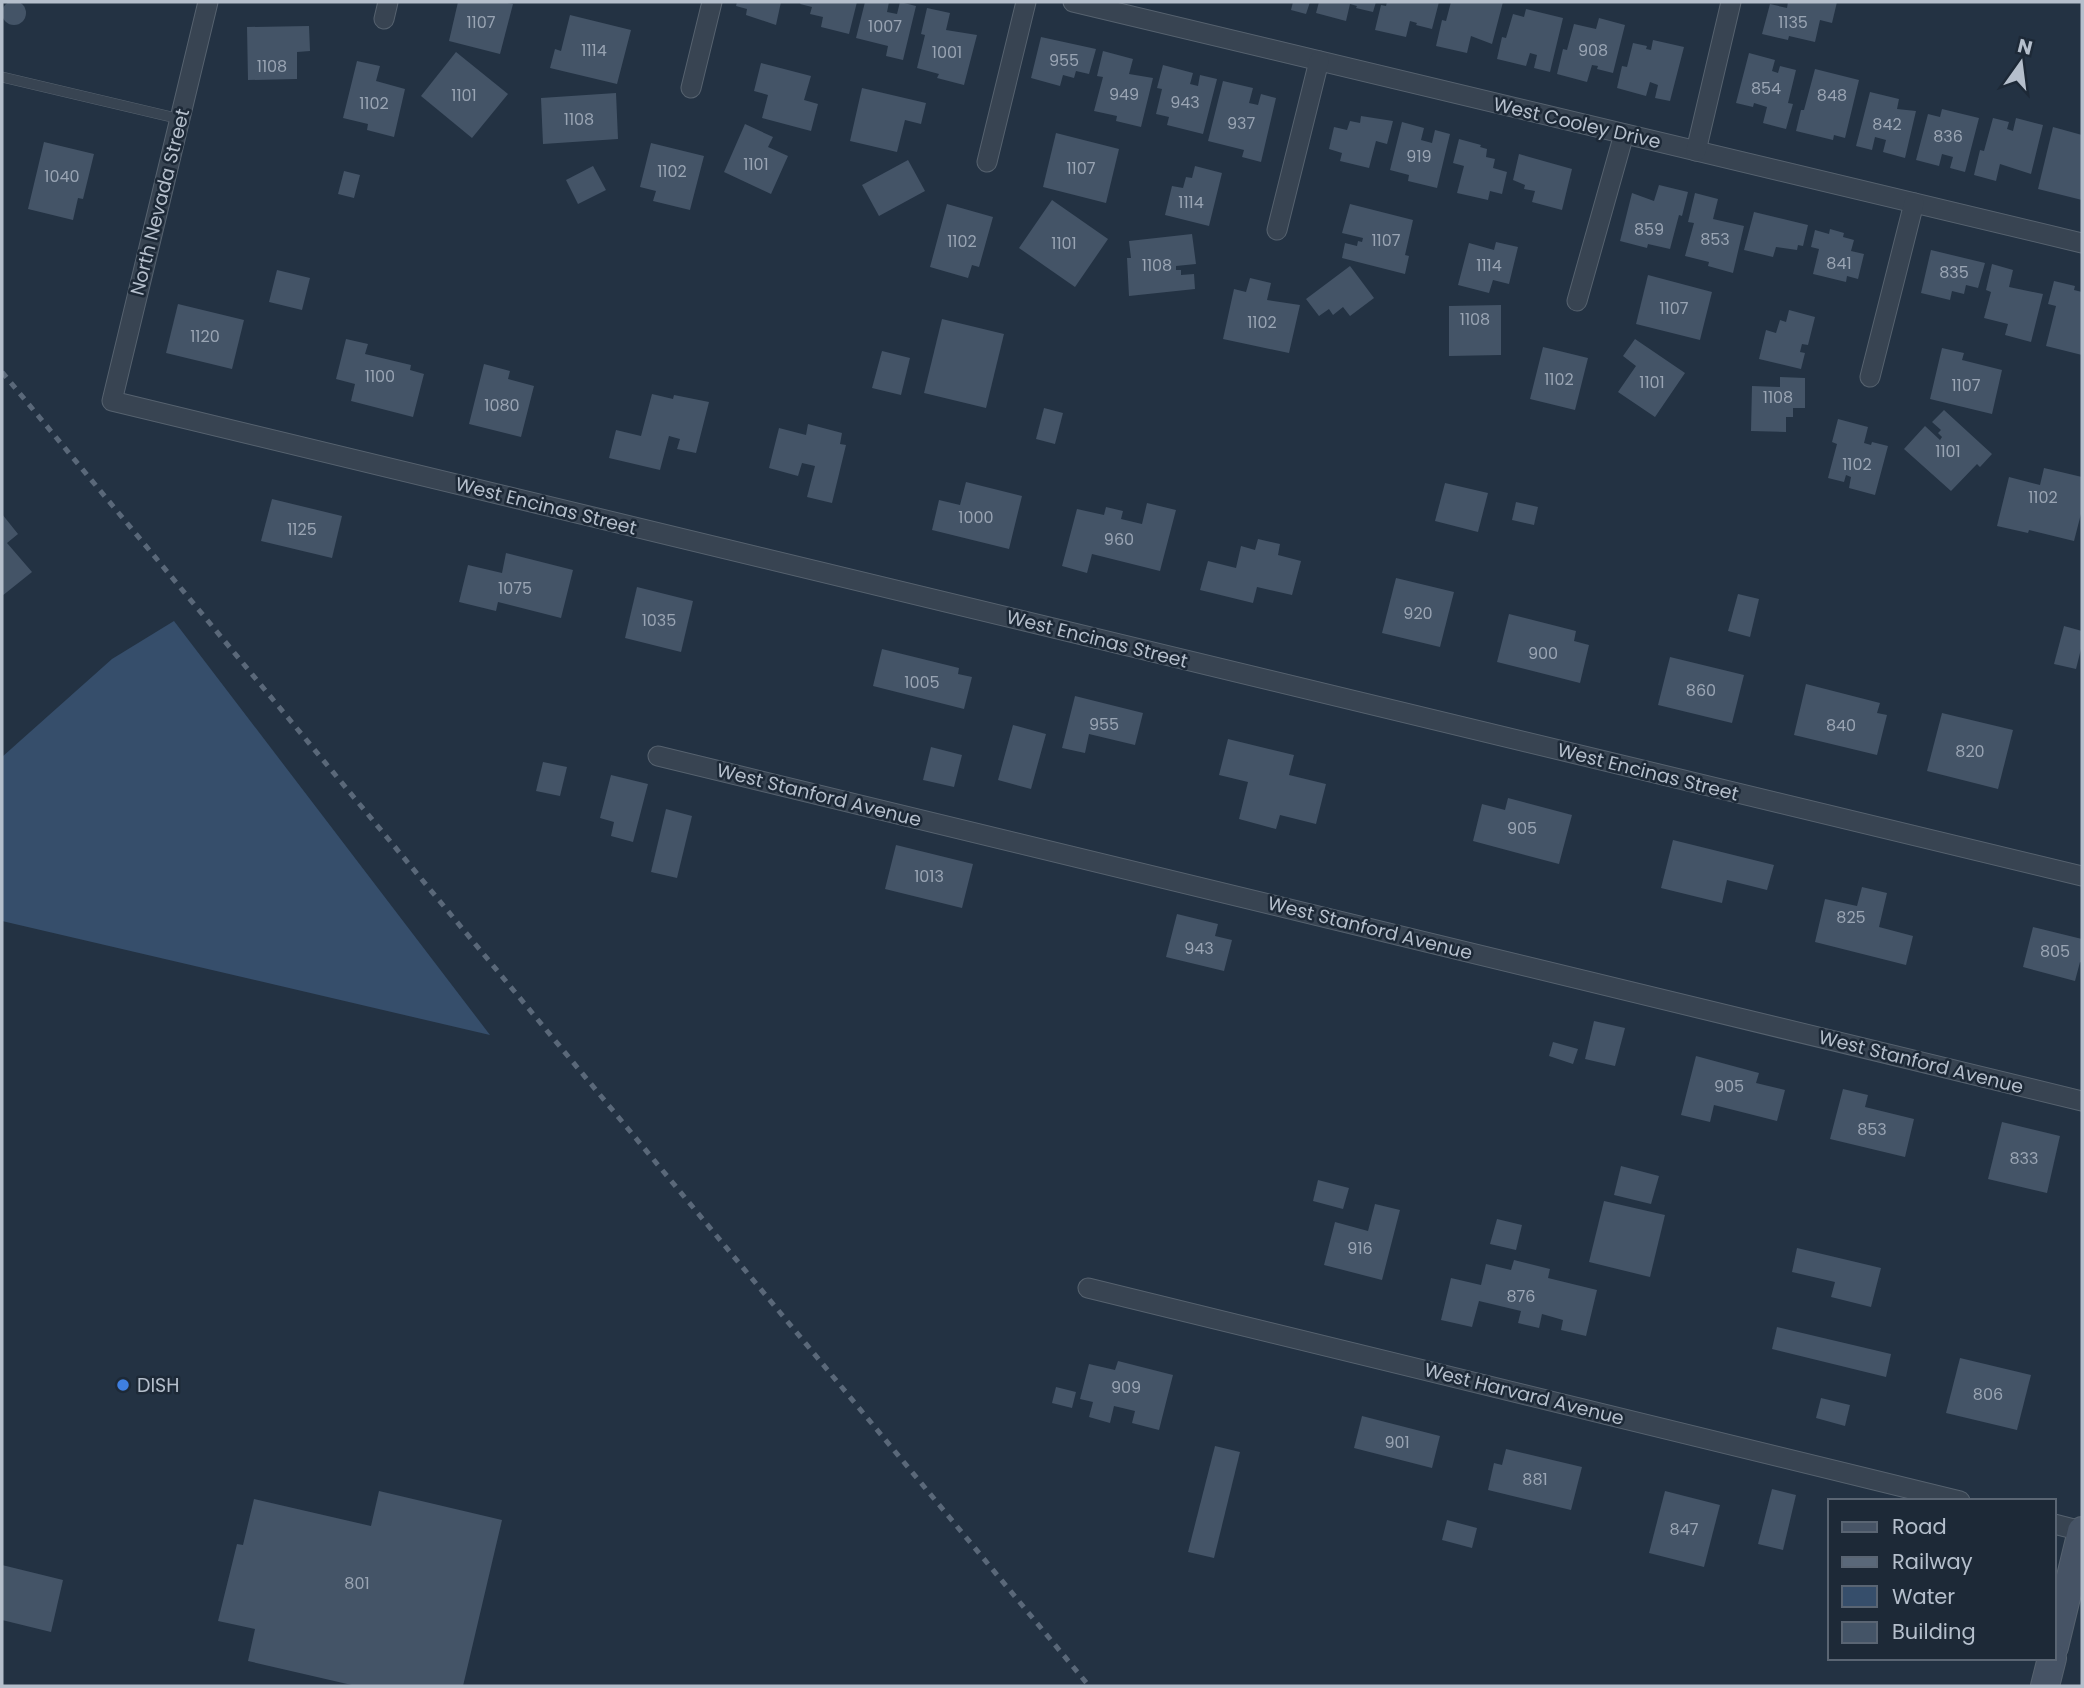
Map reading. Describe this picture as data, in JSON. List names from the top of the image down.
{
  "streets": {
    "street": [
      "West Cooley Drive",
      "North Nevada Street",
      "West Encinas Street",
      "West Stanford Avenue",
      "West Harvard Avenue"
    ]
  },
  "crossings": [
    ["North Nevada Street", "West Encinas Street"]
  ],
  "places": ["DISH"],
  "house_numbers": [
    "1107",
    "1135",
    "1007",
    "1114",
    "908",
    "1001",
    "955",
    "1108",
    "854",
    "949",
    "1101",
    "848",
    "943",
    "1102",
    "1108",
    "937",
    "842",
    "836",
    "919",
    "1101",
    "1107",
    "1102",
    "1040",
    "1114",
    "859",
    "853",
    "1107",
    "1102",
    "1101",
    "841",
    "1108",
    "1114",
    "835",
    "1107",
    "1108",
    "1102",
    "1120",
    "1100",
    "1102",
    "1101",
    "1107",
    "1108",
    "1080",
    "1101",
    "1102",
    "1102",
    "1000",
    "1125",
    "960",
    "1075",
    "920",
    "1035",
    "900",
    "1005",
    "860",
    "955",
    "840",
    "820",
    "905",
    "1013",
    "825",
    "943",
    "805",
    "905",
    "853",
    "833",
    "916",
    "876",
    "909",
    "806",
    "901",
    "881",
    "847",
    "801"
  ],
  "legend": [
    "Road",
    "Railway",
    "Water",
    "Building"
  ],
  "north": "top"
}
